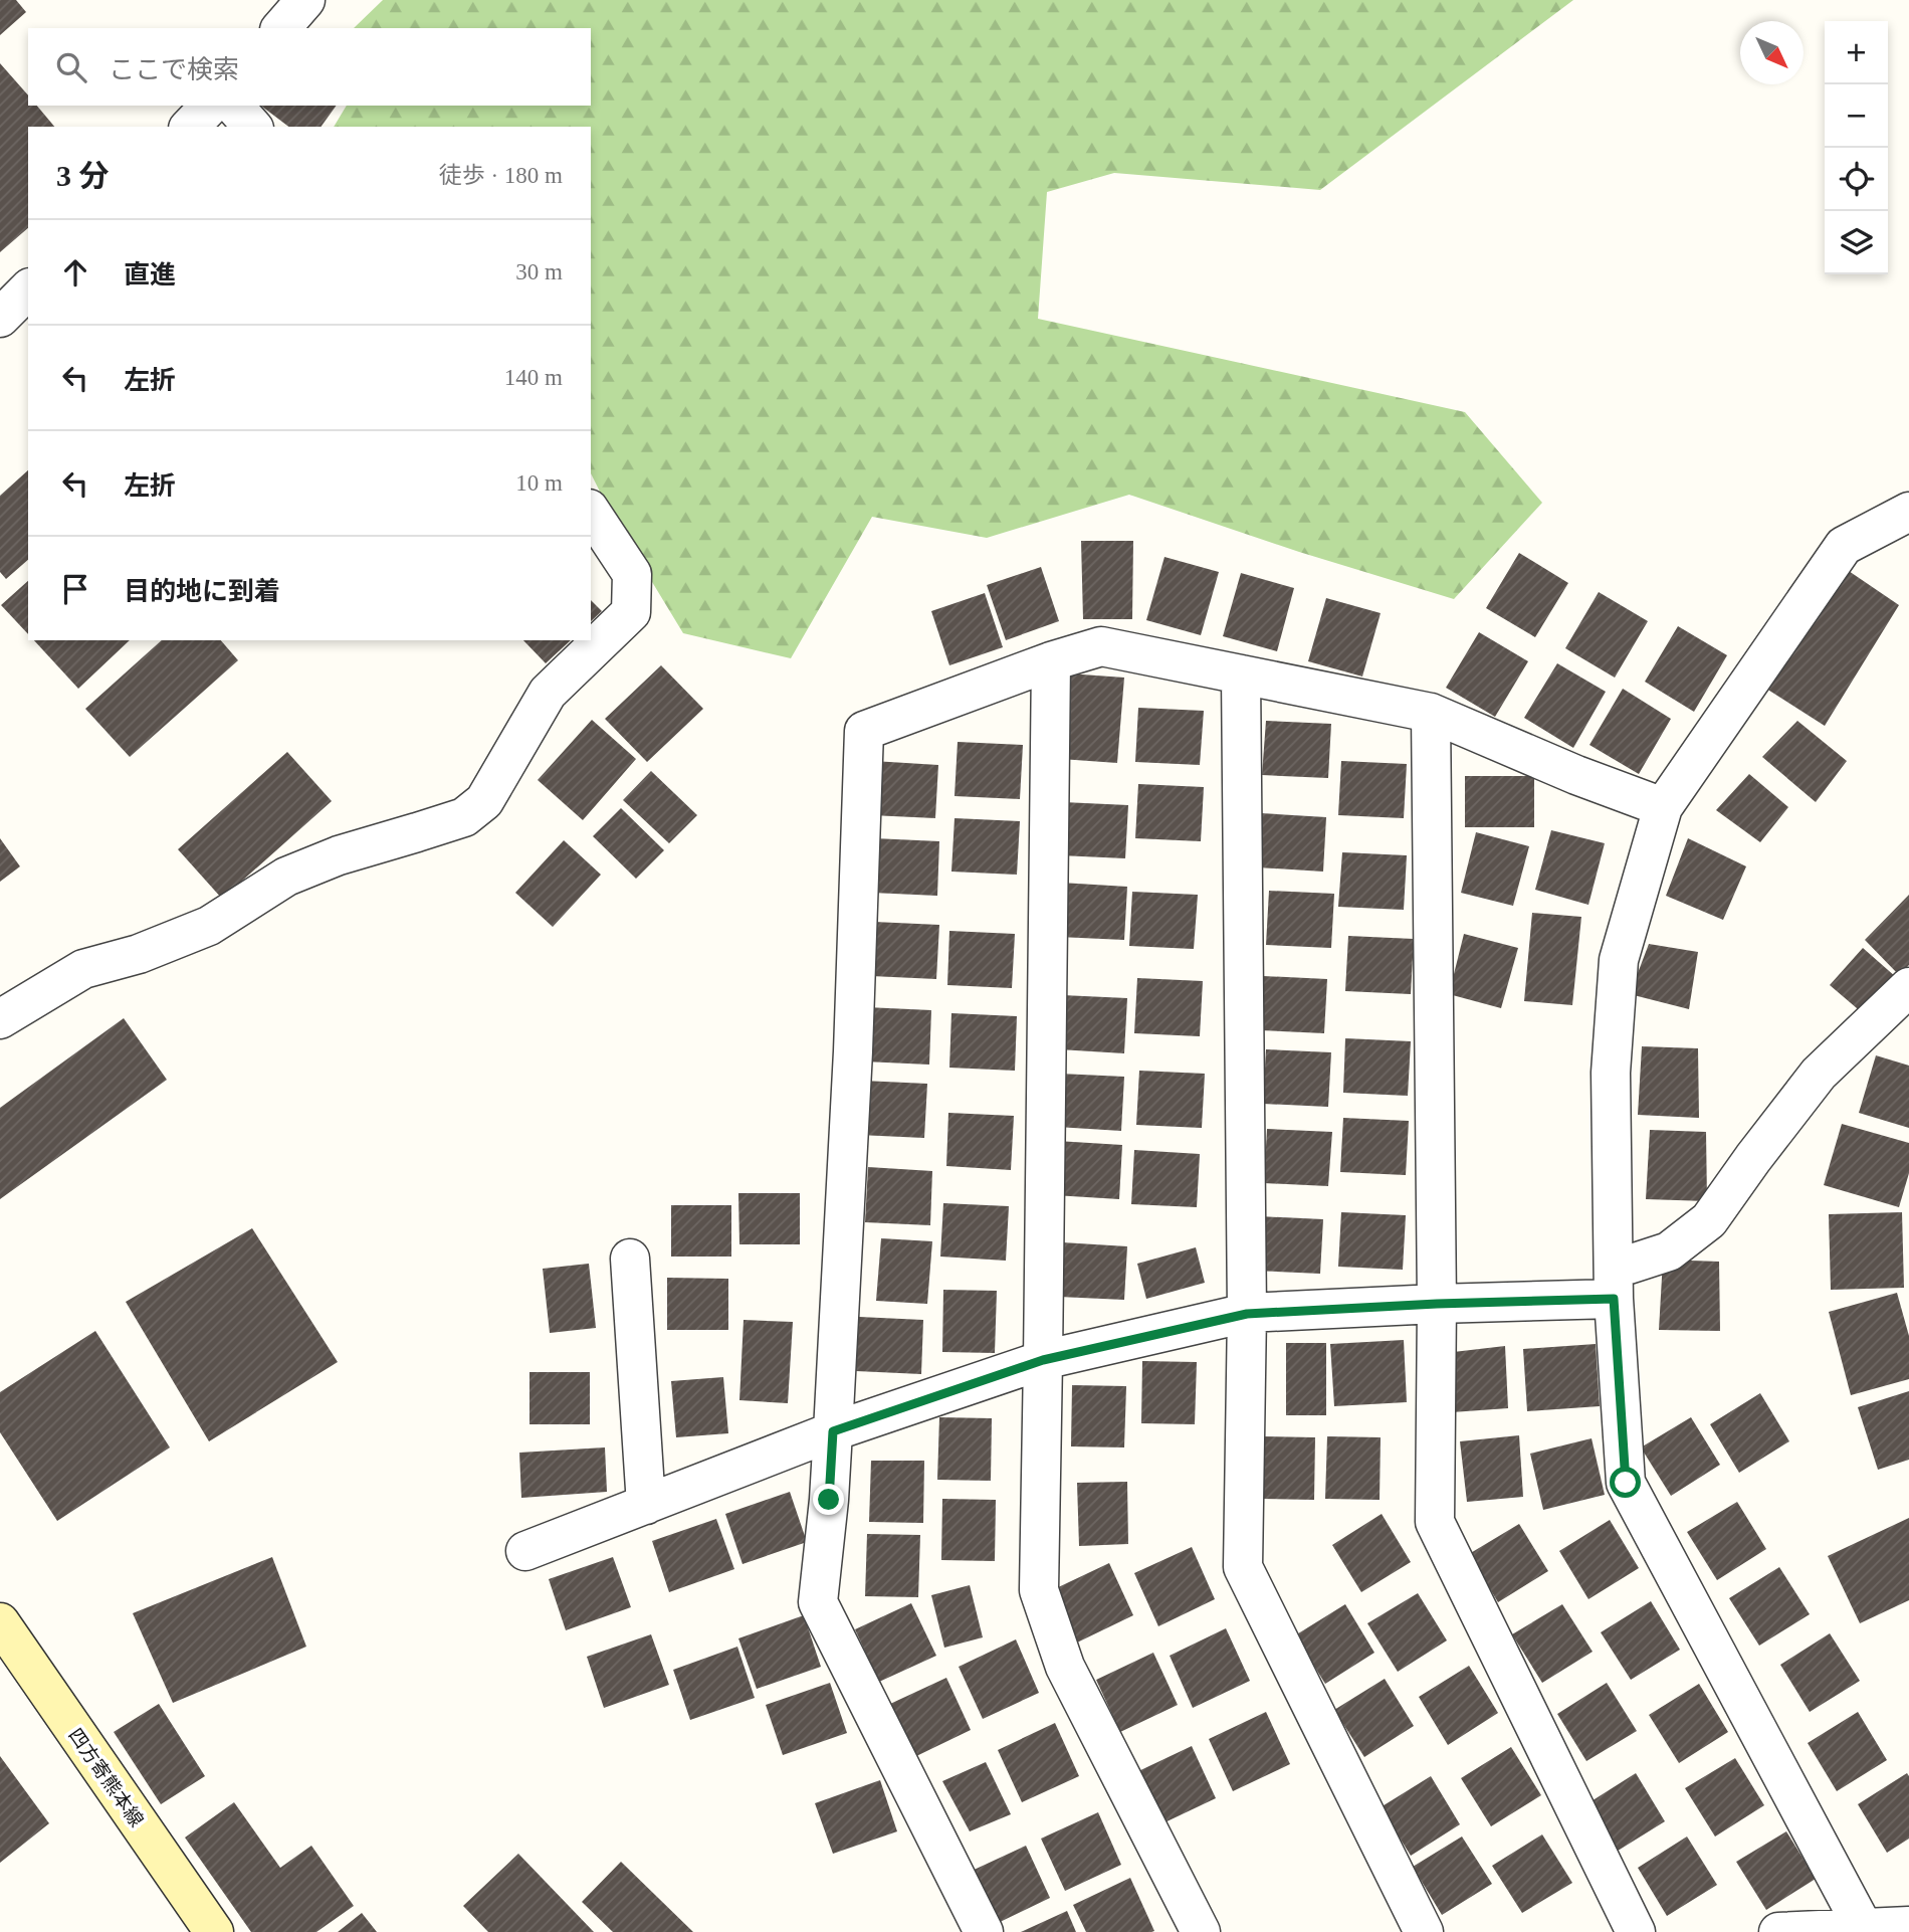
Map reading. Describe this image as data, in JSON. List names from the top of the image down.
{
  "streets": {
    "main road": ["四方寄熊本線"]
  },
  "north": "bottom right",
  "page": {
    "map_buttons": ["+", "−"],
    "search": "ここで検索",
    "heading": ["3 分", "徒歩 · 180 m"],
    "list": [
      ["直進", "30 m"],
      ["左折", "140 m"],
      ["左折", "10 m"],
      "目的地に到着"
    ]
  }
}
